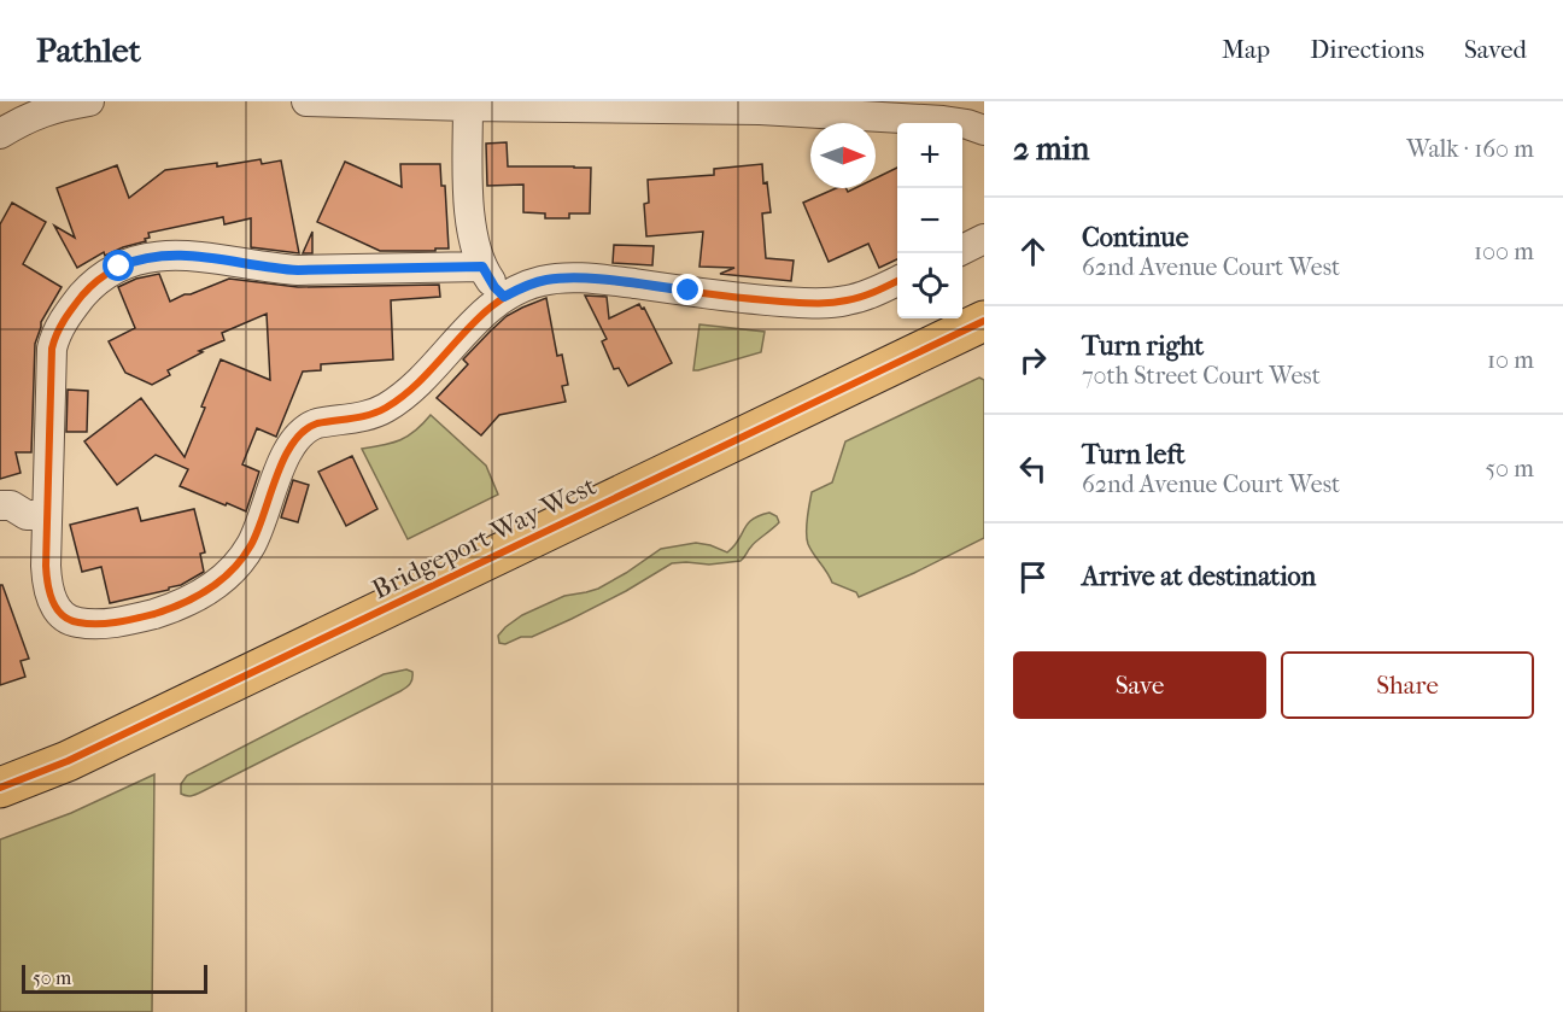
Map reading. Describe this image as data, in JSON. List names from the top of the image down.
{
  "streets": {
    "main road": ["Bridgeport Way West"]
  },
  "scale_bar": "50 m",
  "north": "right",
  "page": {
    "header": "Pathlet",
    "nav": ["Map", "Directions", "Saved"],
    "heading": ["2 min", "Walk · 160 m"],
    "map_buttons": ["+", "−"],
    "list": [
      ["Continue", "62nd Avenue Court West", "100 m"],
      ["Turn right", "70th Street Court West", "10 m"],
      ["Turn left", "62nd Avenue Court West", "50 m"],
      "Arrive at destination"
    ],
    "buttons": ["Save", "Share"],
    "scale": "50 m"
  }
}
